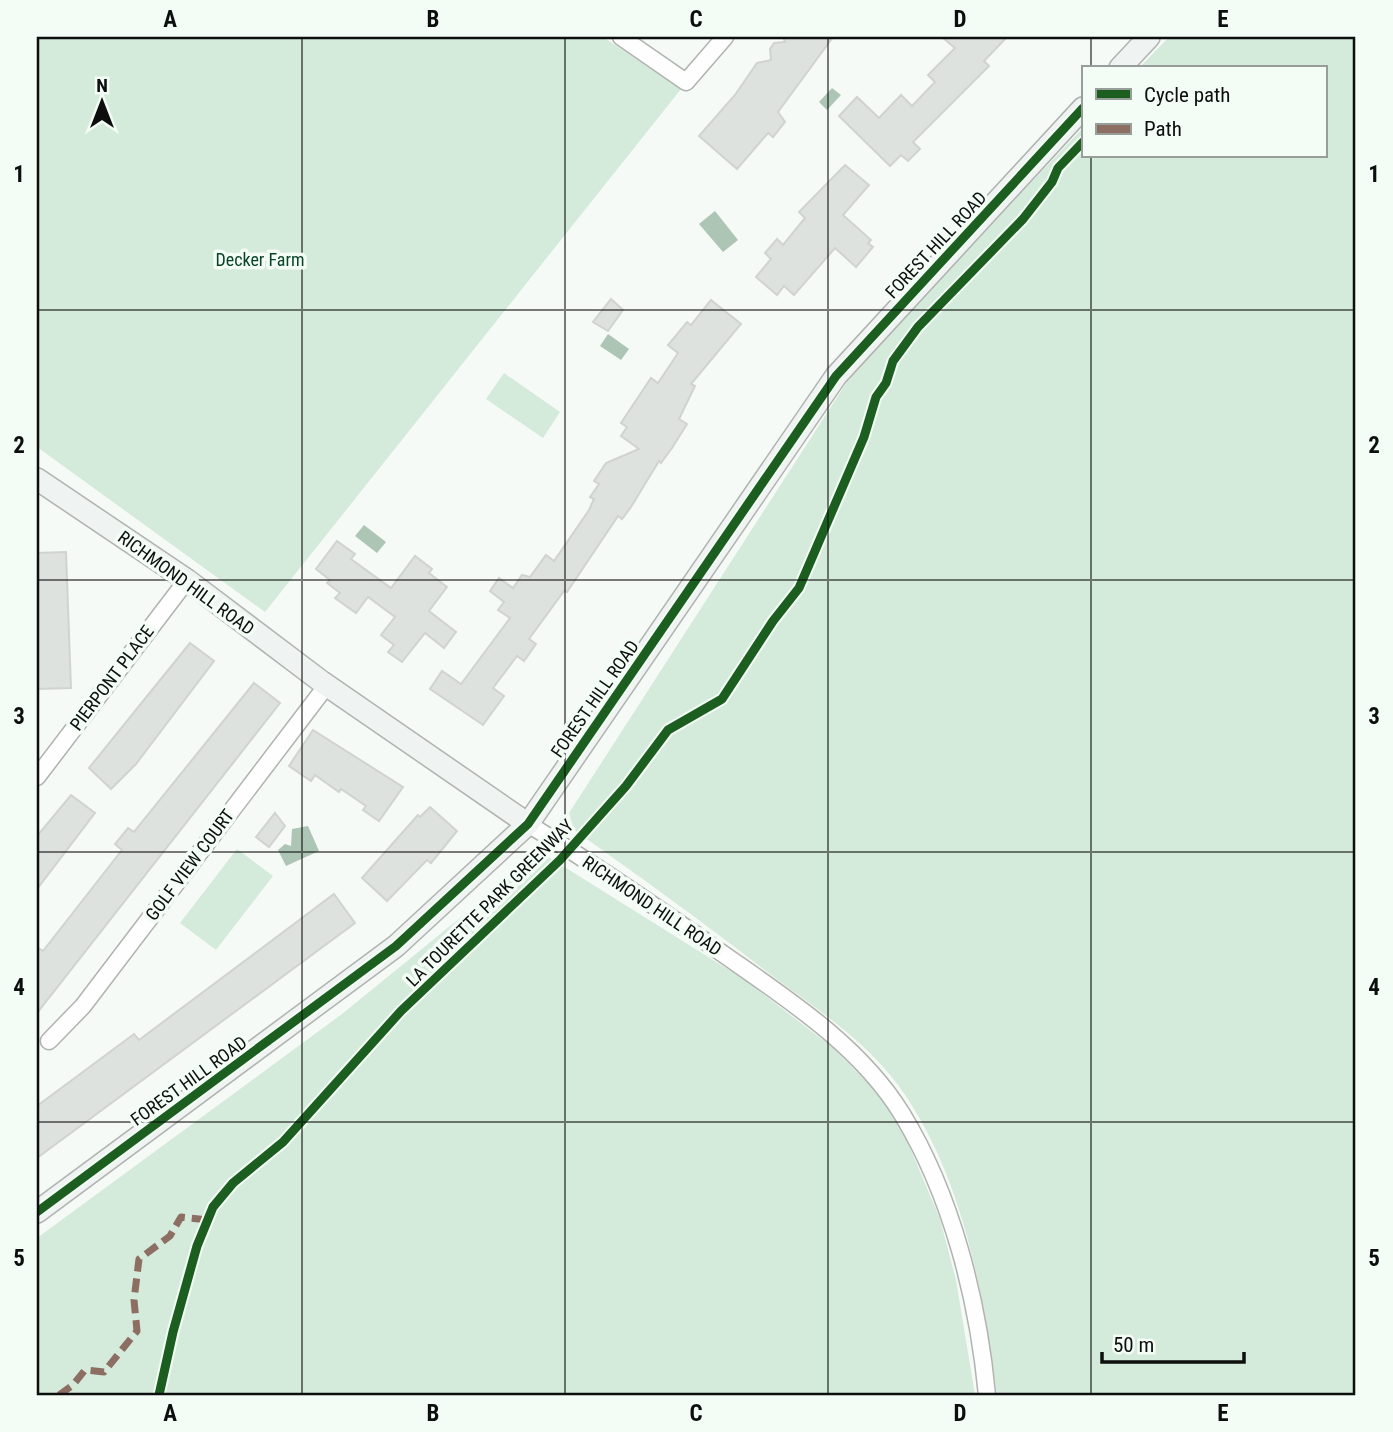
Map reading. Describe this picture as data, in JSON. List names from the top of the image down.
{
  "streets": {
    "street": [
      "FOREST HILL ROAD",
      "RICHMOND HILL ROAD",
      "PIERPONT PLACE",
      "GOLF VIEW COURT"
    ],
    "cycle path": ["LA TOURETTE PARK GREENWAY"]
  },
  "crossings": [
    ["FOREST HILL ROAD", "RICHMOND HILL ROAD"],
    ["RICHMOND HILL ROAD", "PIERPONT PLACE"],
    ["RICHMOND HILL ROAD", "GOLF VIEW COURT"]
  ],
  "parks": ["Decker Farm"],
  "legend": ["Cycle path", "Path"],
  "scale_bar": "50 m",
  "north": "top",
  "grid": {
    "columns": [
      "A",
      "B",
      "C",
      "D",
      "E"
    ],
    "rows": [
      "1",
      "2",
      "3",
      "4",
      "5"
    ]
  }
}
